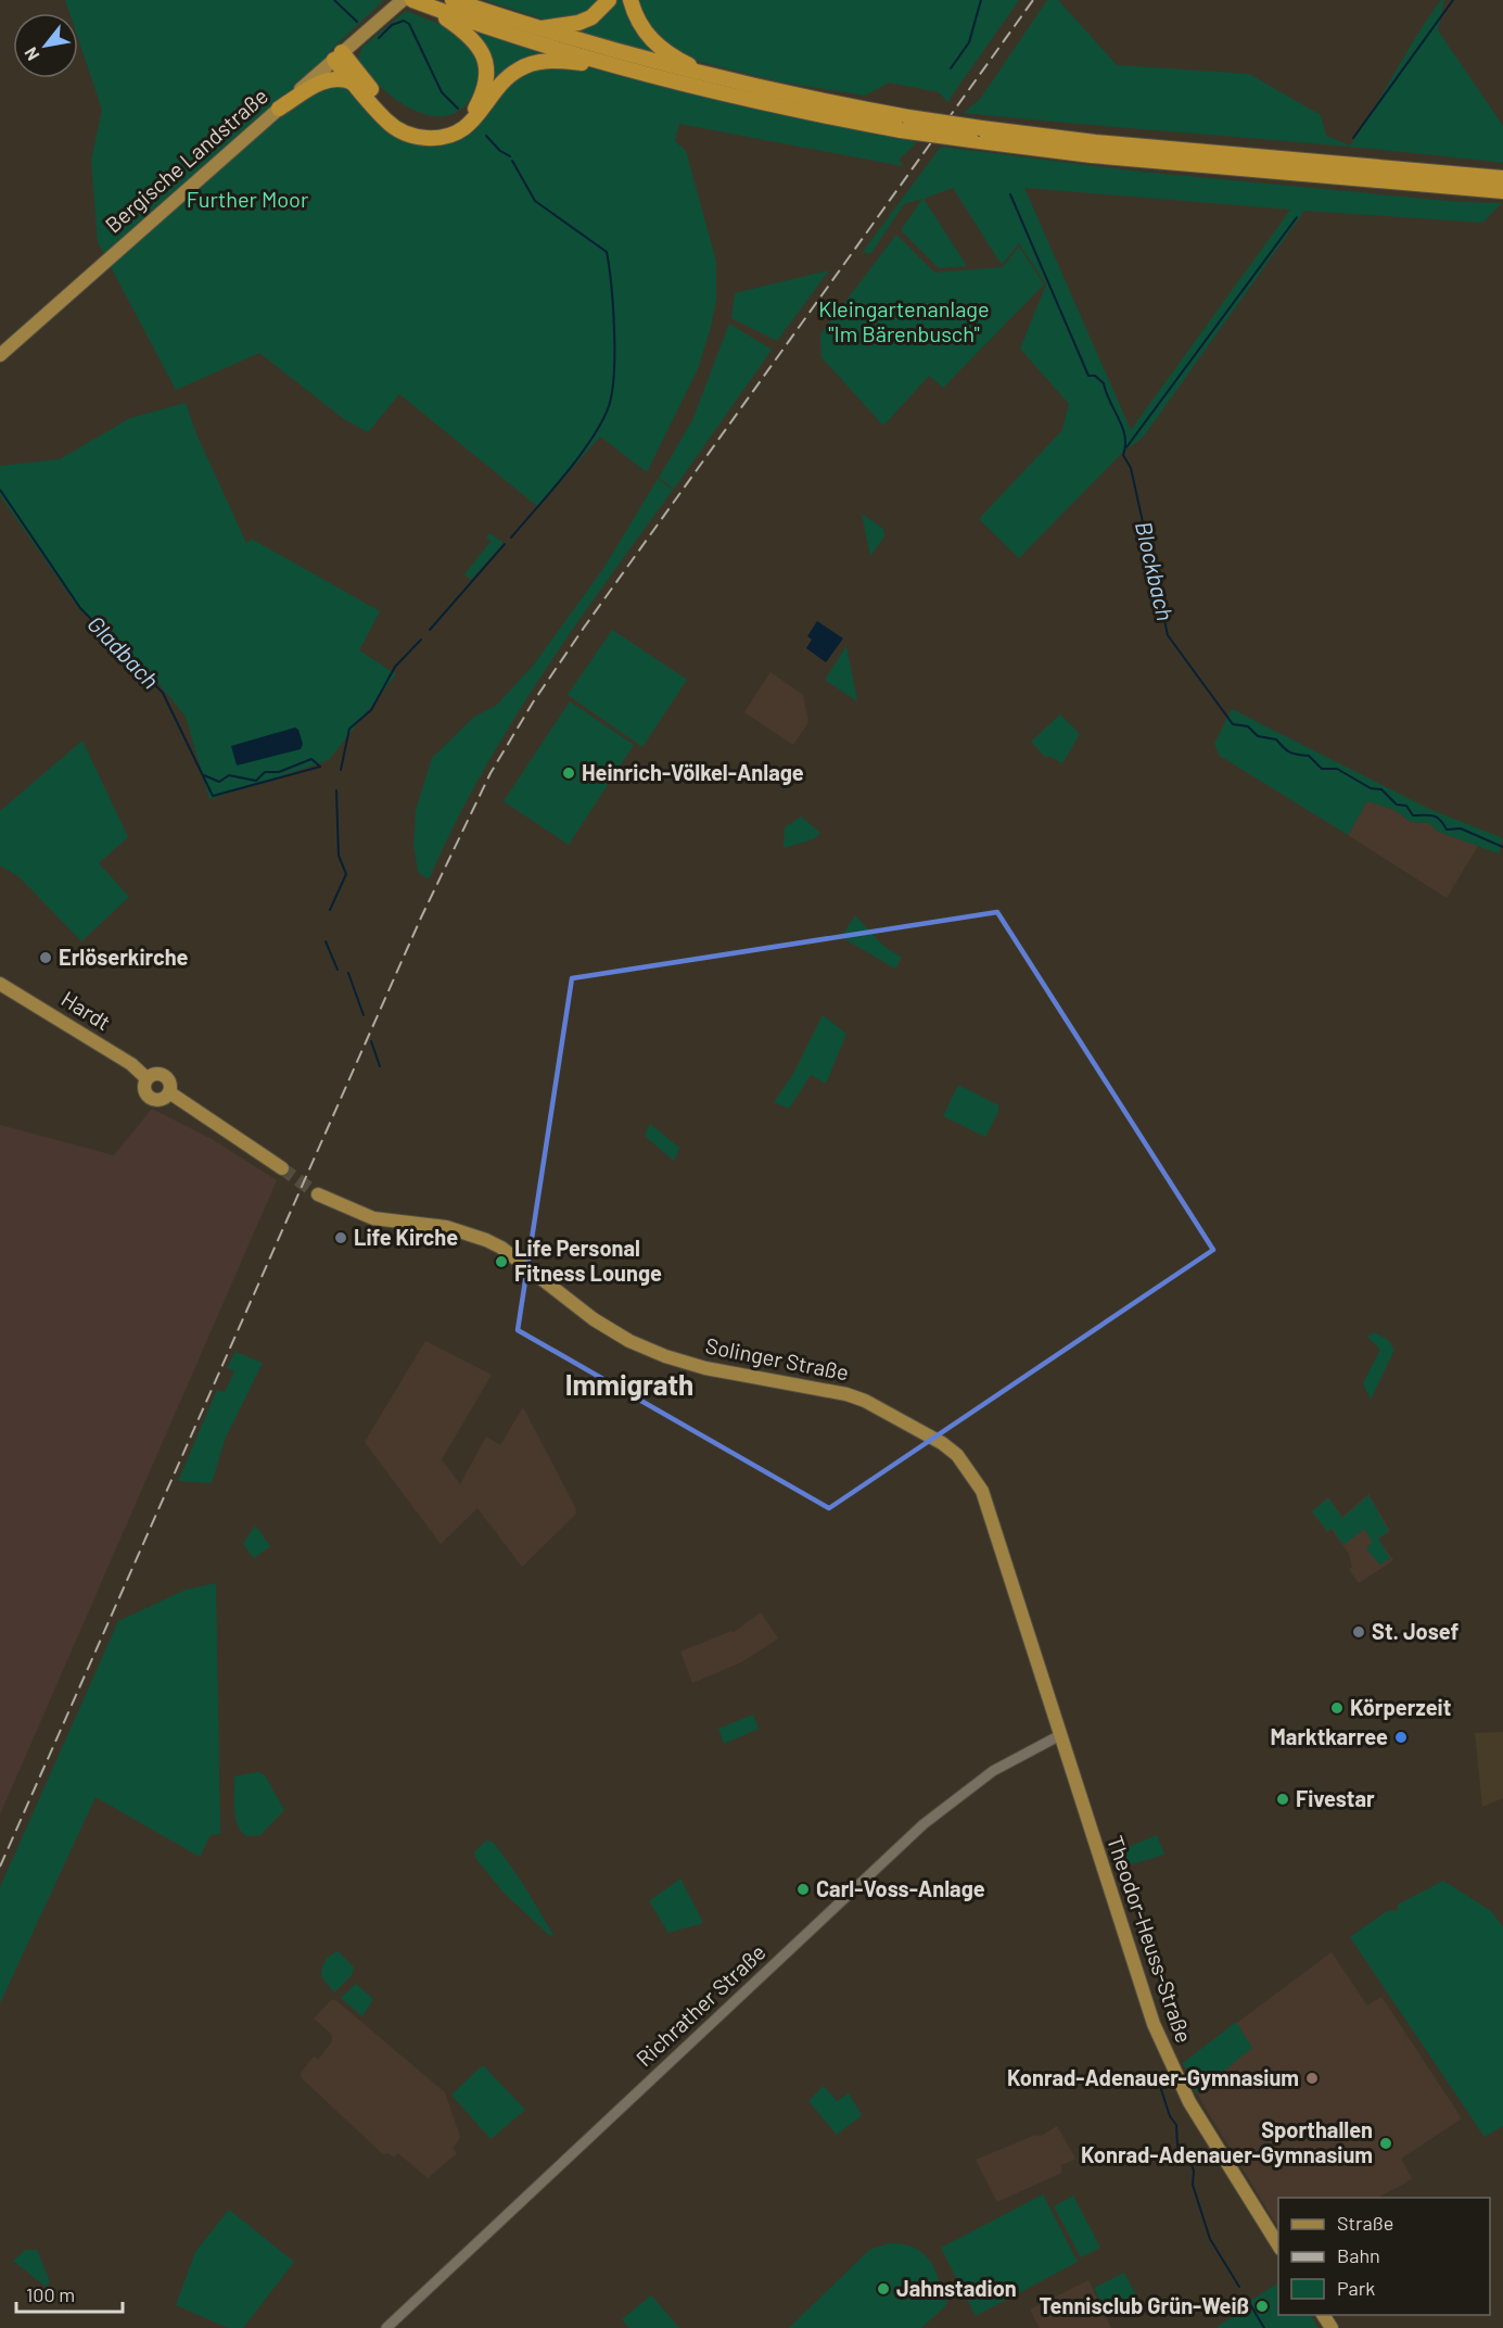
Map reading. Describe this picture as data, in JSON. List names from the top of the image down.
{
  "streets": {
    "main road": [
      "Bergische Landstraße",
      "Hardt",
      "Solinger Straße",
      "Theodor-Heuss-Straße"
    ],
    "street": ["Richrather Straße"]
  },
  "crossings": [
    ["Solinger Straße", "Theodor-Heuss-Straße"],
    ["Solinger Straße", "Richrather Straße"],
    ["Theodor-Heuss-Straße", "Richrather Straße"]
  ],
  "districts": ["Immigrath"],
  "water": ["Blockbach", "Gladbach"],
  "parks": ["Further Moor", "Kleingartenanlage \"Im Bärenbusch\""],
  "places": [
    "Heinrich-Völkel-Anlage",
    "Erlöserkirche",
    "Life Kirche",
    "Life Personal Fitness Lounge",
    "St. Josef",
    "Körperzeit",
    "Marktkarree",
    "Fivestar",
    "Carl-Voss-Anlage",
    "Konrad-Adenauer-Gymnasium",
    "Sporthallen Konrad-Adenauer-Gymnasium",
    "Jahnstadion",
    "Tennisclub Grün-Weiß"
  ],
  "legend": ["Straße", "Bahn", "Park"],
  "scale_bar": "100 m",
  "north": "bottom left"
}
